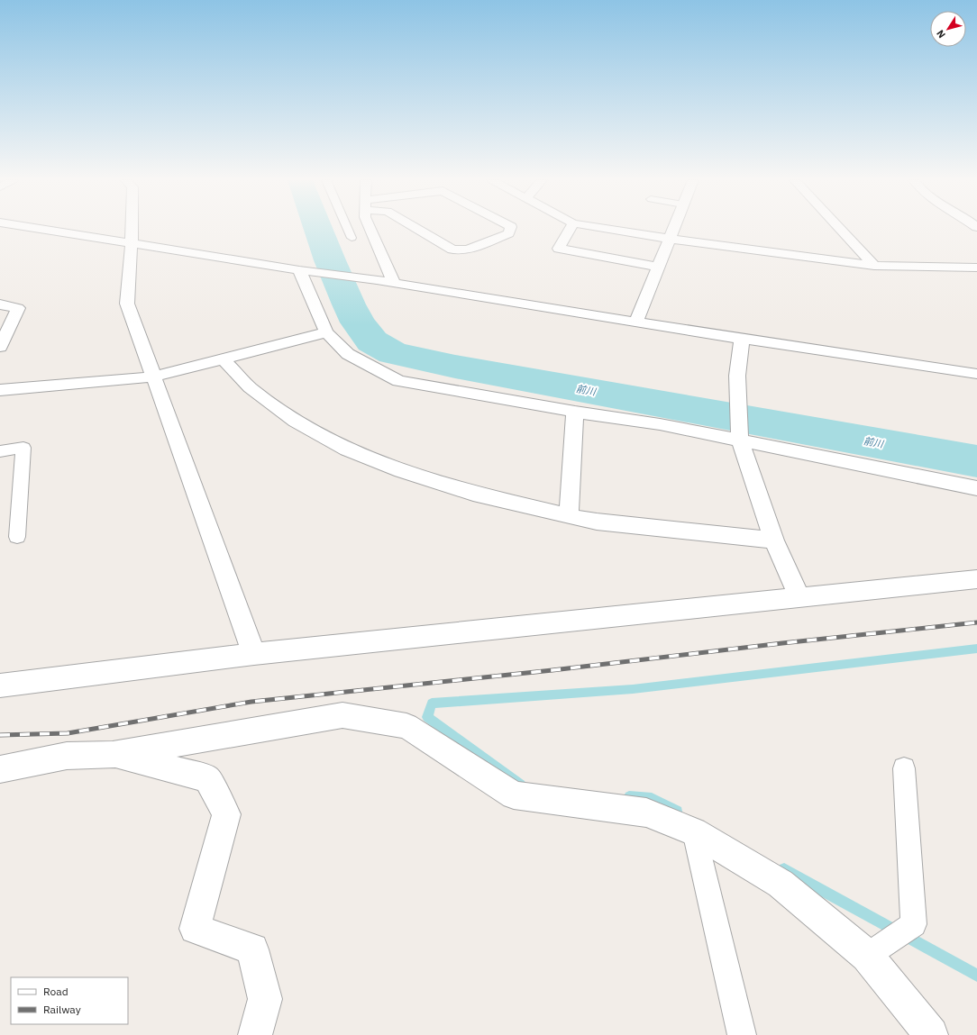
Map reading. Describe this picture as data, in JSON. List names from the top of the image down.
{
  "water": ["前川"],
  "legend": ["Road", "Railway"],
  "north": "bottom left"
}
